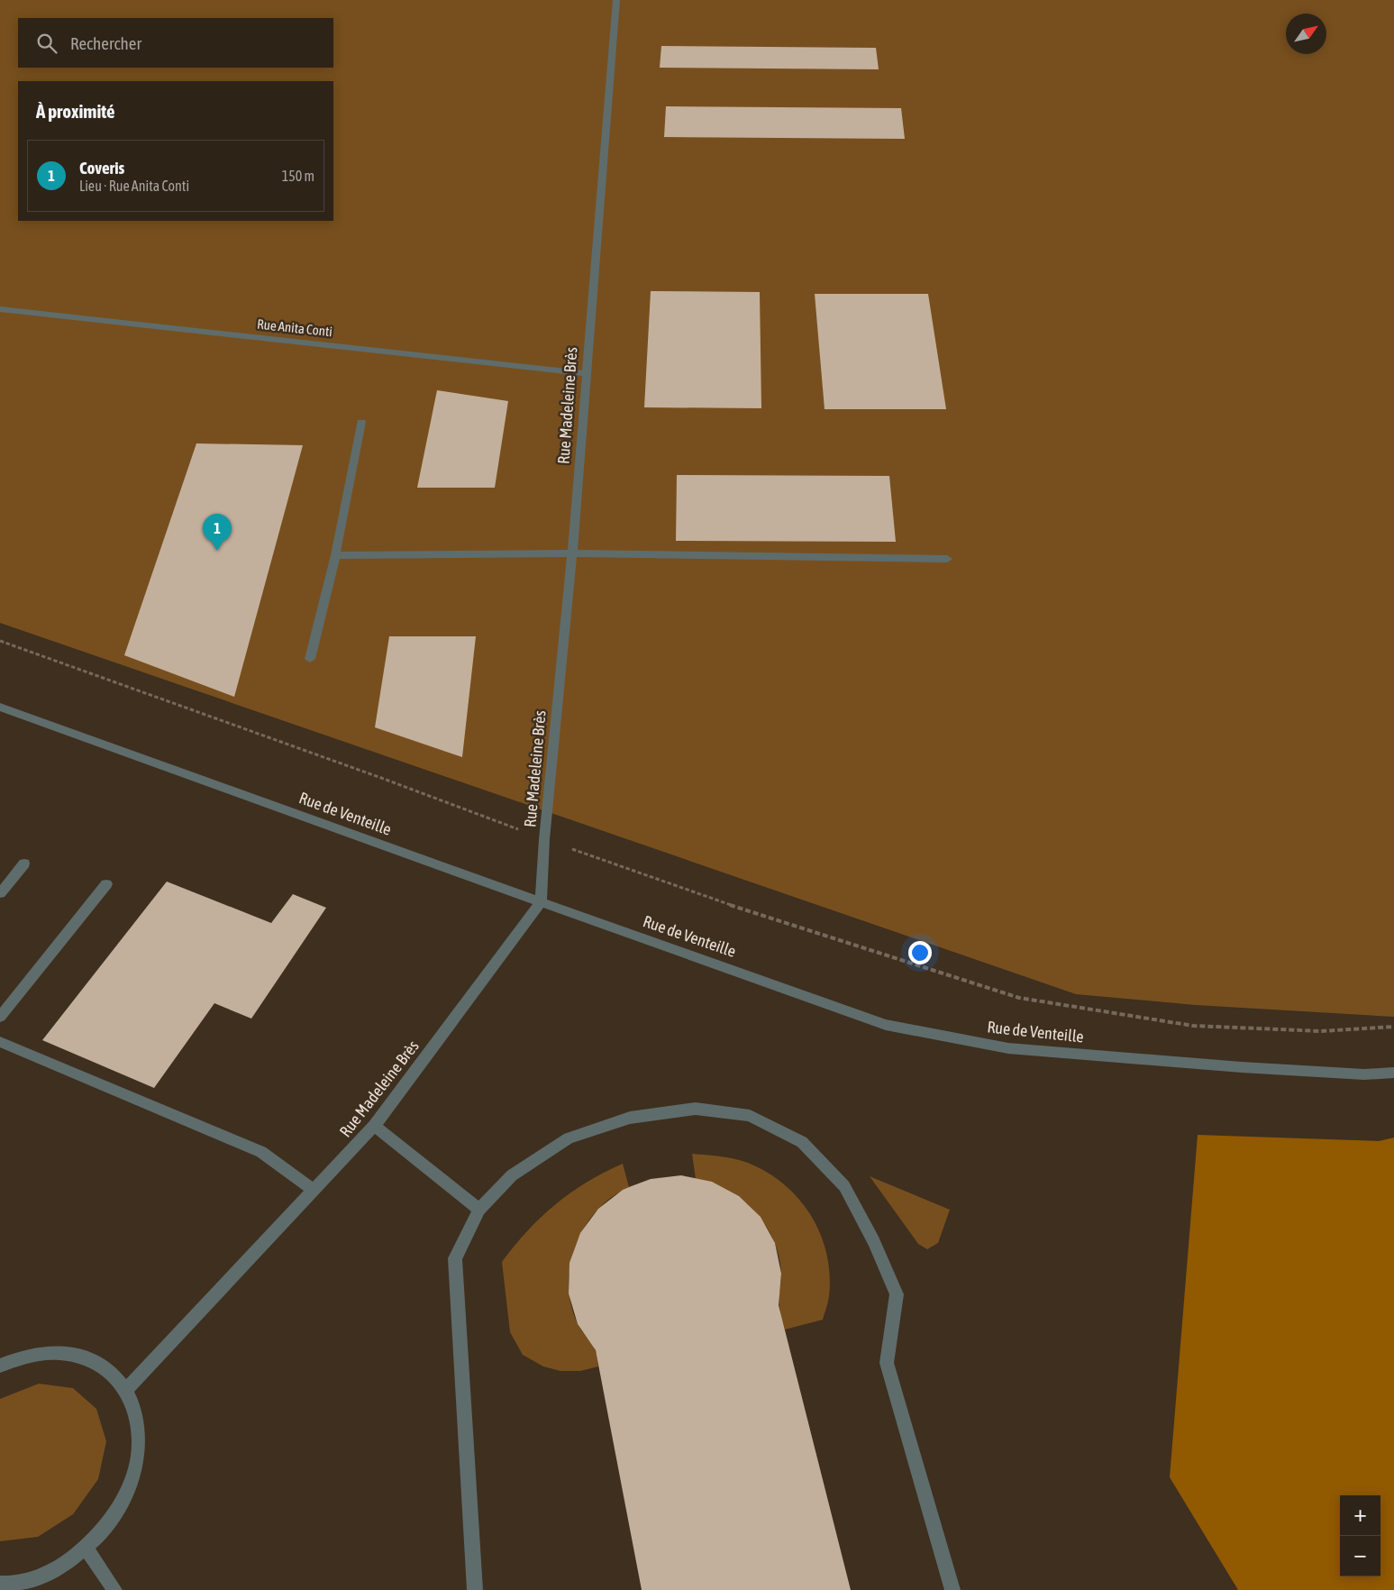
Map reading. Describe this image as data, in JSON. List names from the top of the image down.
{
  "streets": {
    "street": ["Rue Anita Conti", "Rue Madeleine Brès", "Rue de Venteille"]
  },
  "crossings": [
    ["Rue Anita Conti", "Rue Madeleine Brès"],
    ["Rue Madeleine Brès", "Rue de Venteille"]
  ],
  "north": "top right",
  "page": {
    "search": "Rechercher",
    "heading": "À proximité",
    "list": [
      {
        "mark": "1",
        "name": "Coveris",
        "note": "Lieu · Rue Anita Conti",
        "value": "150 m"
      }
    ],
    "pins": "1",
    "map_buttons": ["+", "−"]
  }
}
